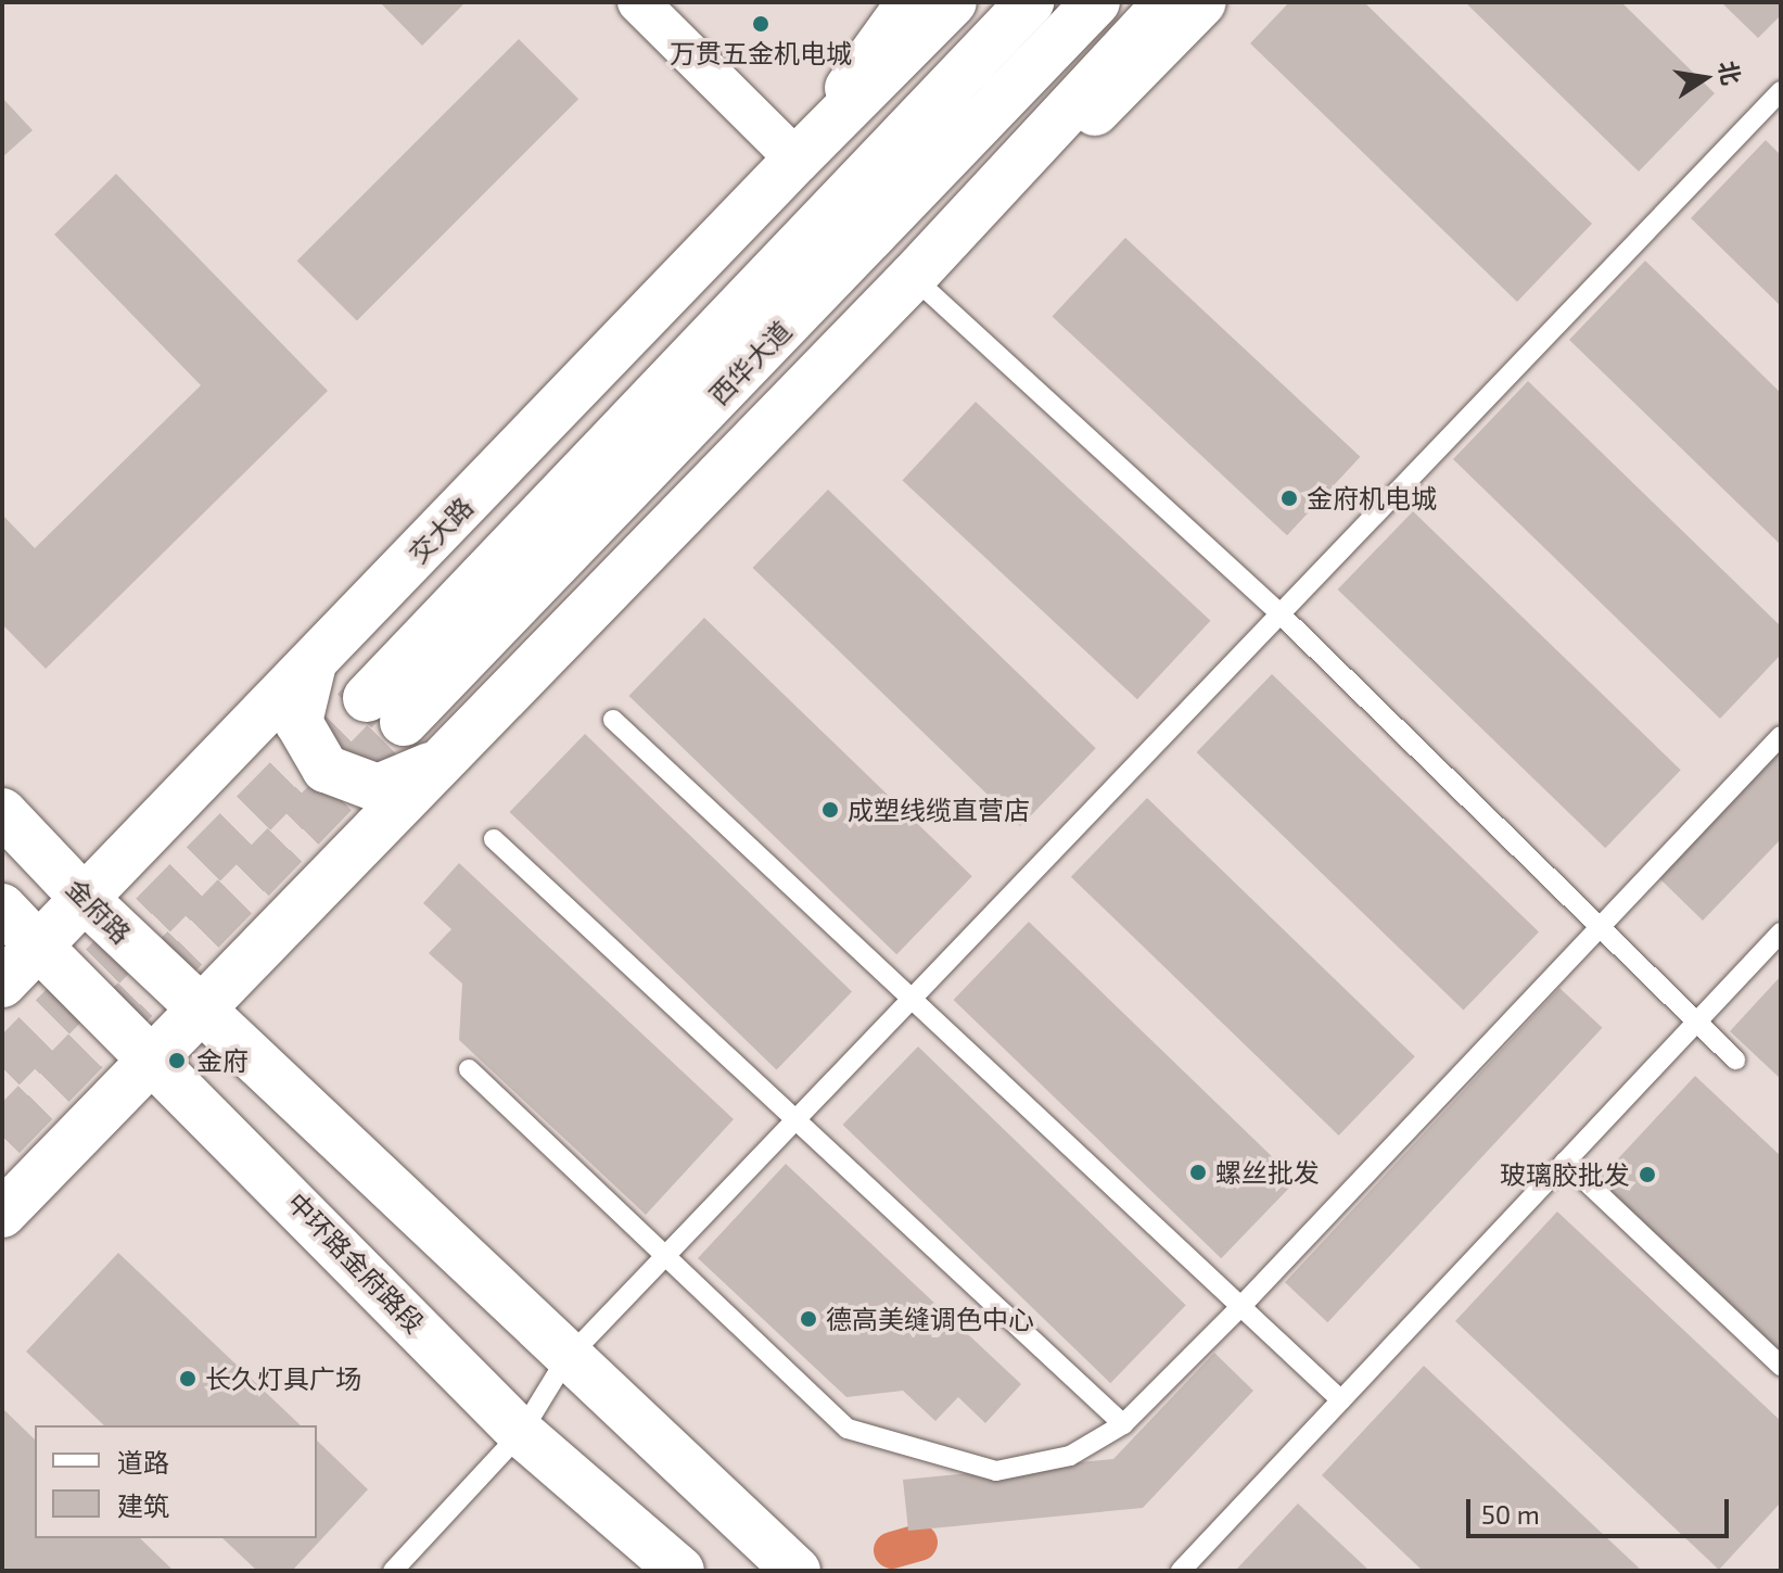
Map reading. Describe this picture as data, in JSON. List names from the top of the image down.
{
  "streets": {
    "main road": [
      "西华大道",
      "交大路",
      "金府路",
      "中环路金府路段"
    ]
  },
  "crossings": [
    ["交大路", "金府路"],
    ["交大路", "中环路金府路段"]
  ],
  "places": [
    "万贯五金机电城",
    "金府机电城",
    "成塑线缆直营店",
    "金府",
    "螺丝批发",
    "玻璃胶批发",
    "德高美缝调色中心",
    "长久灯具广场"
  ],
  "legend": ["道路", "建筑"],
  "scale_bar": "50 m",
  "north": "right"
}
